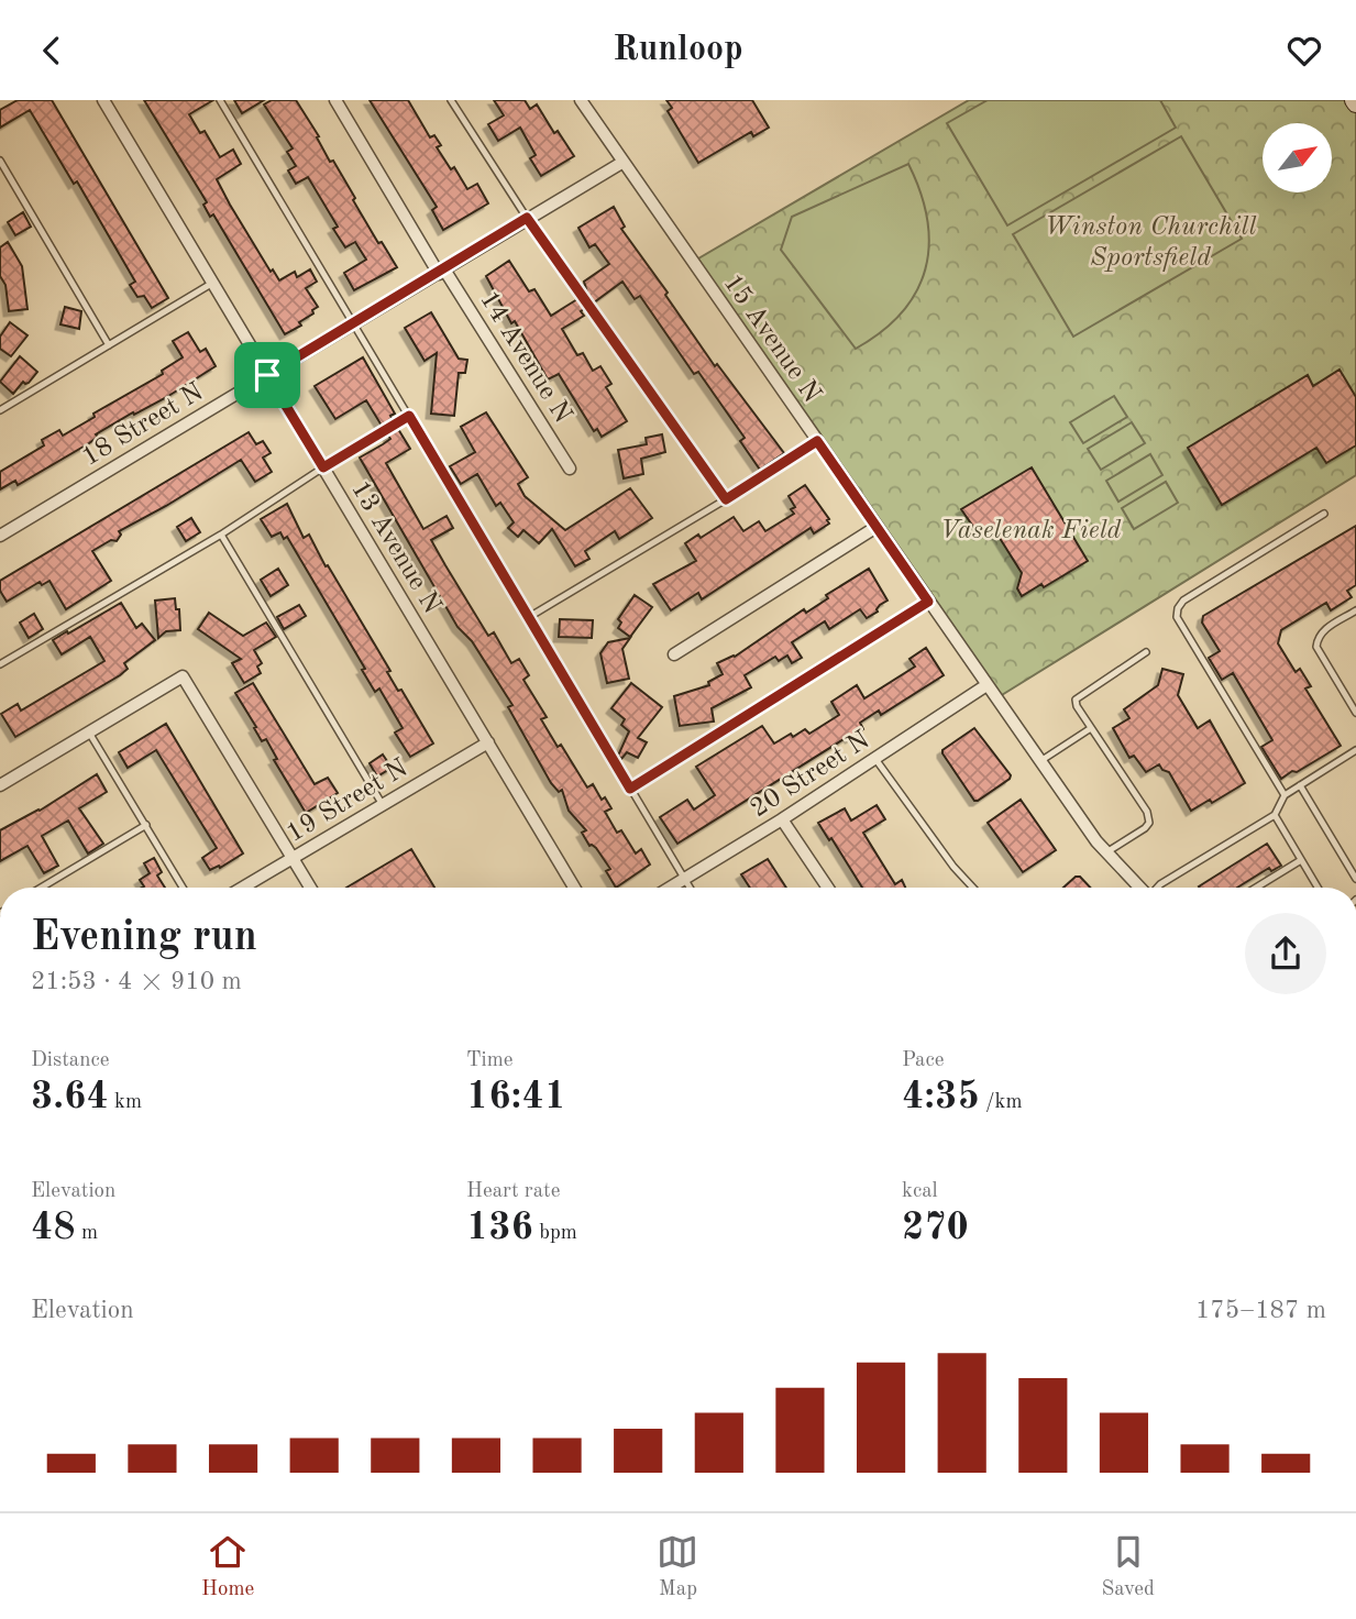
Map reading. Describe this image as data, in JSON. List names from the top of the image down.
{
  "streets": {
    "street": [
      "15 Avenue N",
      "14 Avenue N",
      "18 Street N",
      "13 Avenue N",
      "20 Street N",
      "19 Street N"
    ]
  },
  "crossings": [
    ["15 Avenue N", "18 Street N"],
    ["15 Avenue N", "20 Street N"],
    ["14 Avenue N", "18 Street N"],
    ["18 Street N", "13 Avenue N"],
    ["13 Avenue N", "19 Street N"]
  ],
  "parks": ["Winston Churchill Sportsfield", "Vaselenak Field"],
  "north": "top right",
  "page": {
    "header": "Runloop",
    "heading": ["Evening run", "21:53 · 4 × 910 m"],
    "stats": [
      ["Distance", "3.64 km"],
      ["Time", "16:41"],
      ["Pace", "4:35 /km"],
      ["Elevation", "48 m"],
      ["Heart rate", "136 bpm"],
      ["kcal", "270"]
    ],
    "chart": ["Elevation", "175–187 m"],
    "tabs": ["Home", "Map", "Saved"]
  }
}
